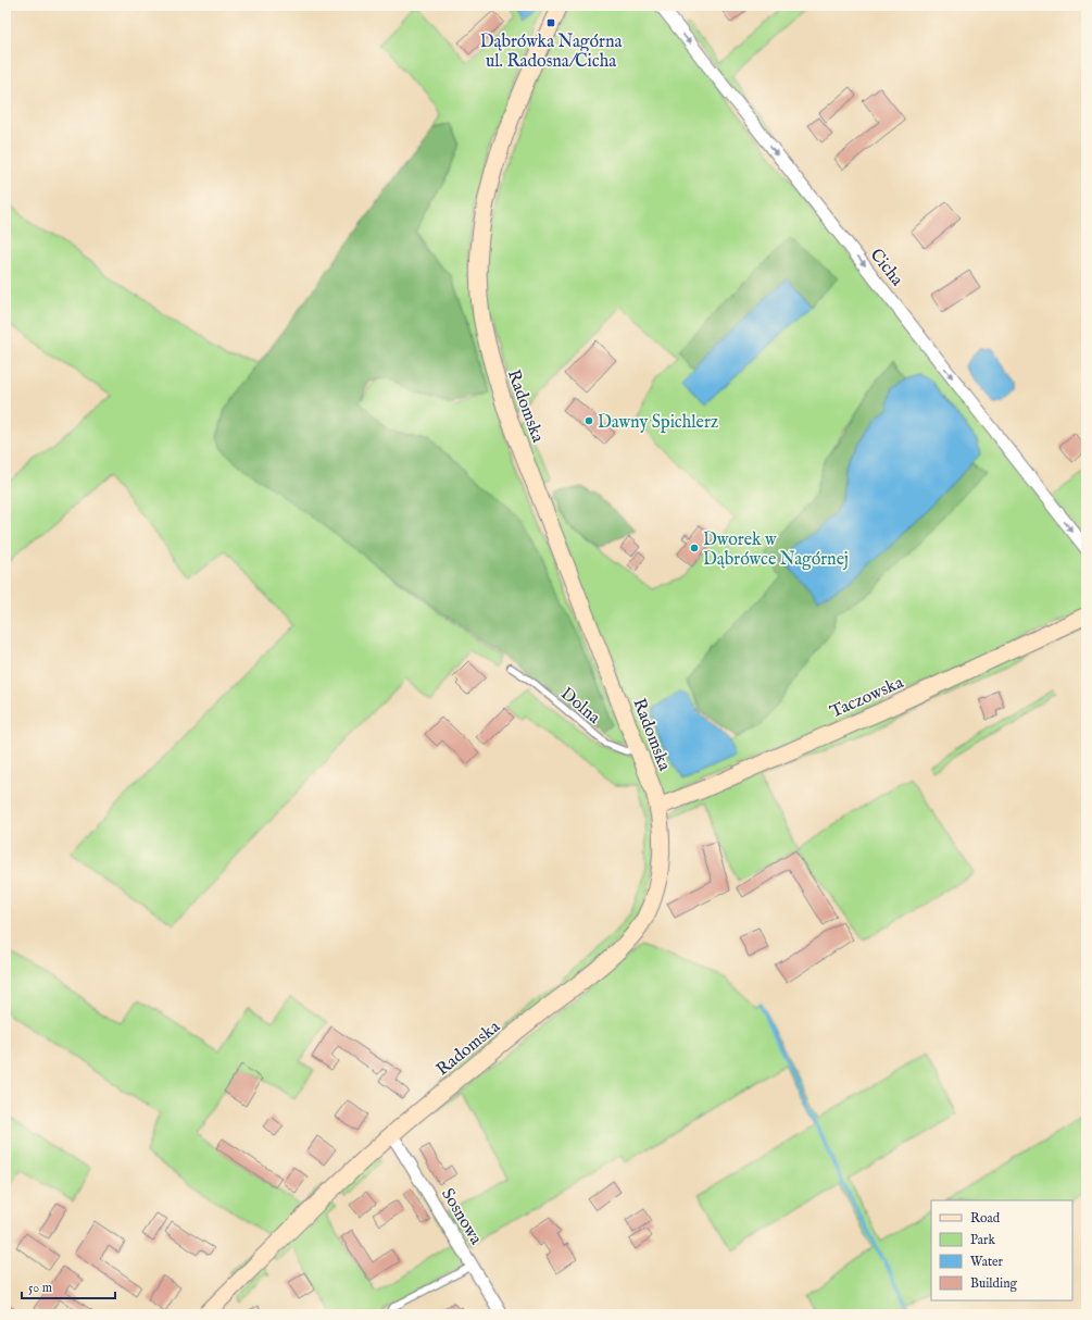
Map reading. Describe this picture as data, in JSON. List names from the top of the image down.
{
  "streets": {
    "street": [
      "Cicha",
      "Radomska",
      "Taczowska",
      "Sosnowa"
    ],
    "lane": ["Dolna"]
  },
  "crossings": [
    ["Radomska", "Taczowska"],
    ["Radomska", "Dolna"],
    ["Radomska", "Sosnowa"]
  ],
  "one_way": ["Cicha"],
  "places": {
    "transit": ["Dąbrówka Nagórna ul. Radosna/Cicha"],
    "other": ["Dawny Spichlerz", "Dworek w Dąbrówce Nagórnej"]
  },
  "legend": [
    "Road",
    "Park",
    "Water",
    "Building"
  ],
  "scale_bar": "50 m"
}
